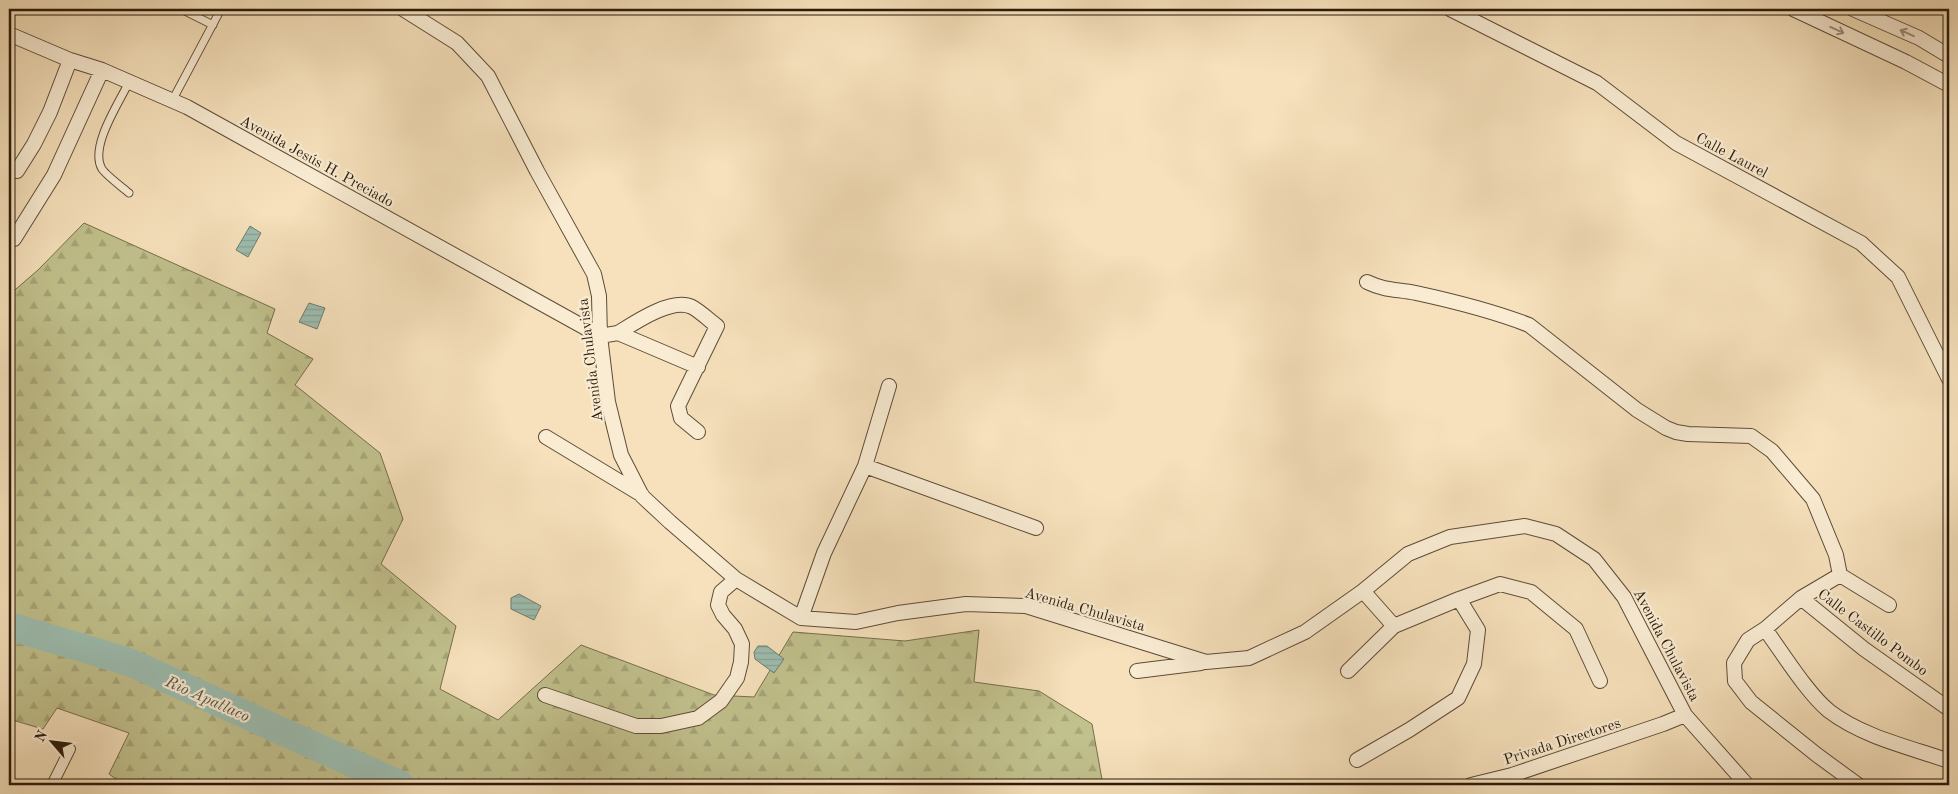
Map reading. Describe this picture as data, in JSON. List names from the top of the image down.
{
  "streets": {
    "street": [
      "Calle Laurel",
      "Avenida Jesús H. Preciado",
      "Avenida Chulavista",
      "Calle Castillo Pombo",
      "Privada Directores"
    ]
  },
  "crossings": [
    ["Avenida Jesús H. Preciado", "Avenida Chulavista"],
    ["Avenida Chulavista", "Privada Directores"]
  ],
  "water": ["Rio Apatlaco"],
  "north": "top left"
}
